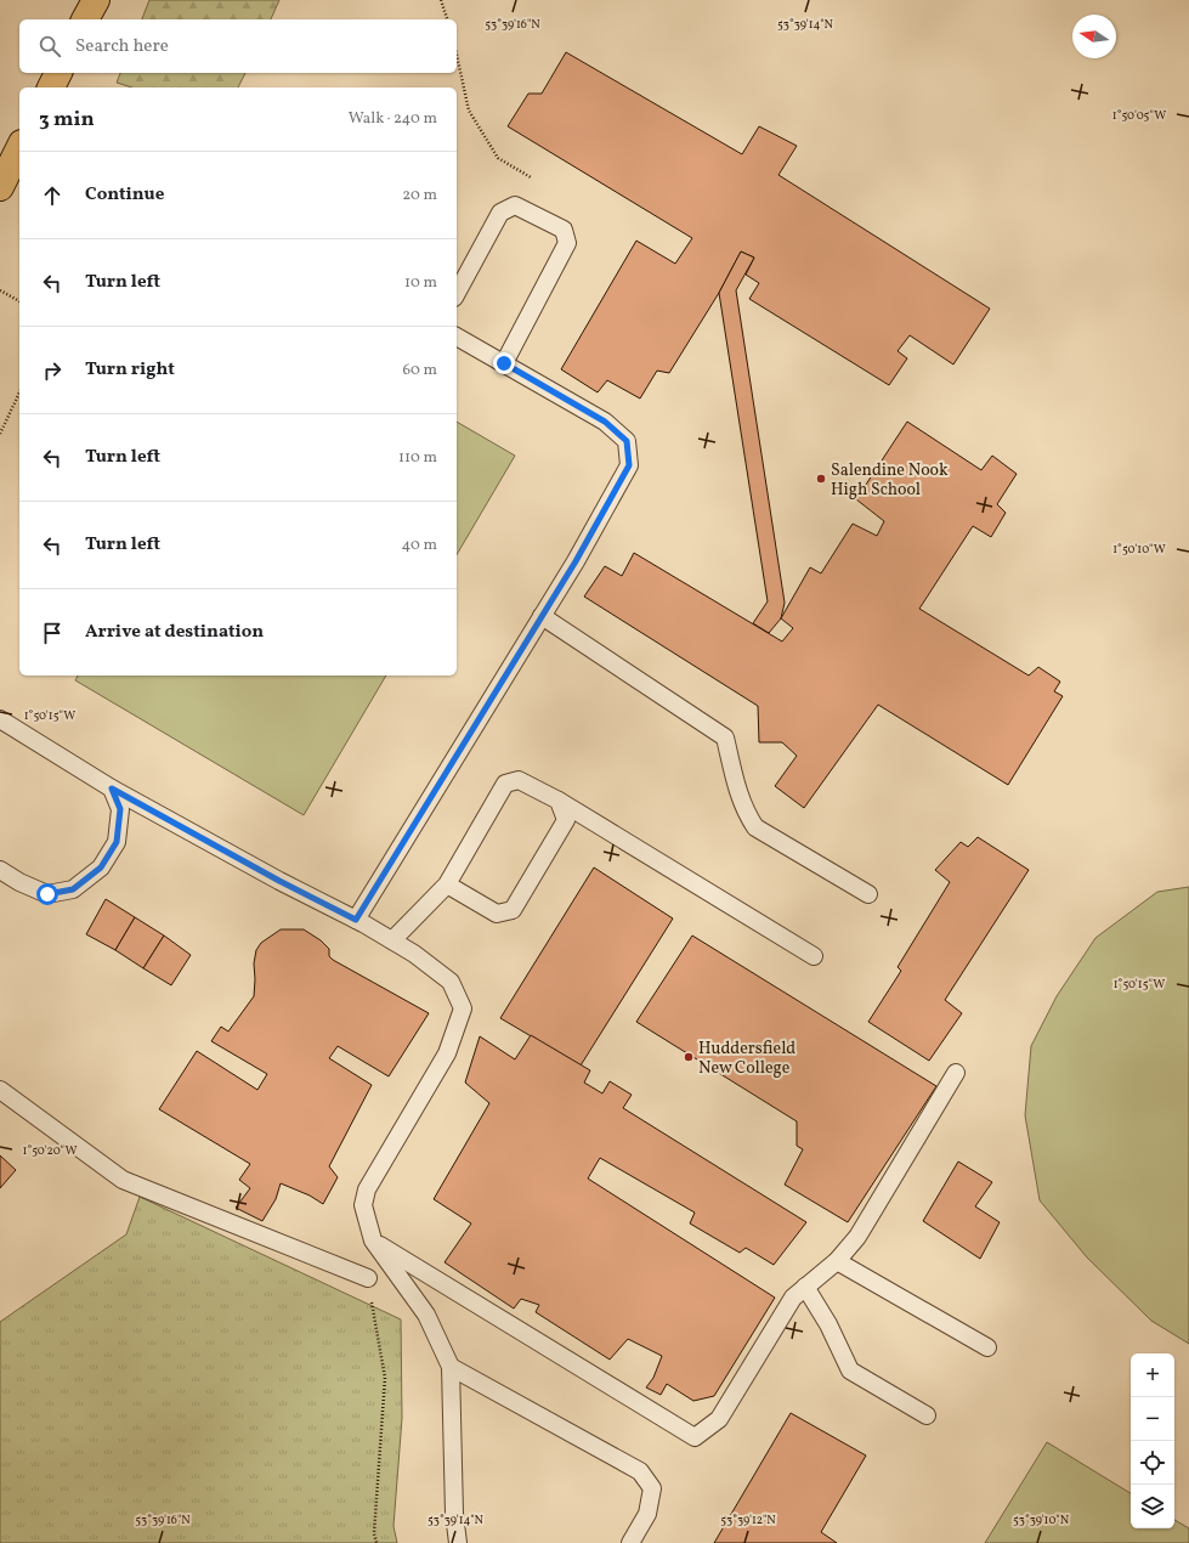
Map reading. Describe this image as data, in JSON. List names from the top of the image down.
{
  "places": ["Salendine Nook High School", "Huddersfield New College"],
  "north": "left",
  "page": {
    "search": "Search here",
    "heading": ["3 min", "Walk · 240 m"],
    "list": [
      ["Continue", "20 m"],
      ["Turn left", "10 m"],
      ["Turn right", "60 m"],
      ["Turn left", "110 m"],
      ["Turn left", "40 m"],
      "Arrive at destination"
    ],
    "map_buttons": ["+", "−"]
  },
  "coordinates": [
    "53°39'16\"N",
    "53°39'14\"N",
    "1°50'05\"W",
    "1°50'10\"W",
    "1°50'15\"W",
    "1°50'20\"W",
    "53°39'12\"N",
    "53°39'10\"N"
  ]
}
